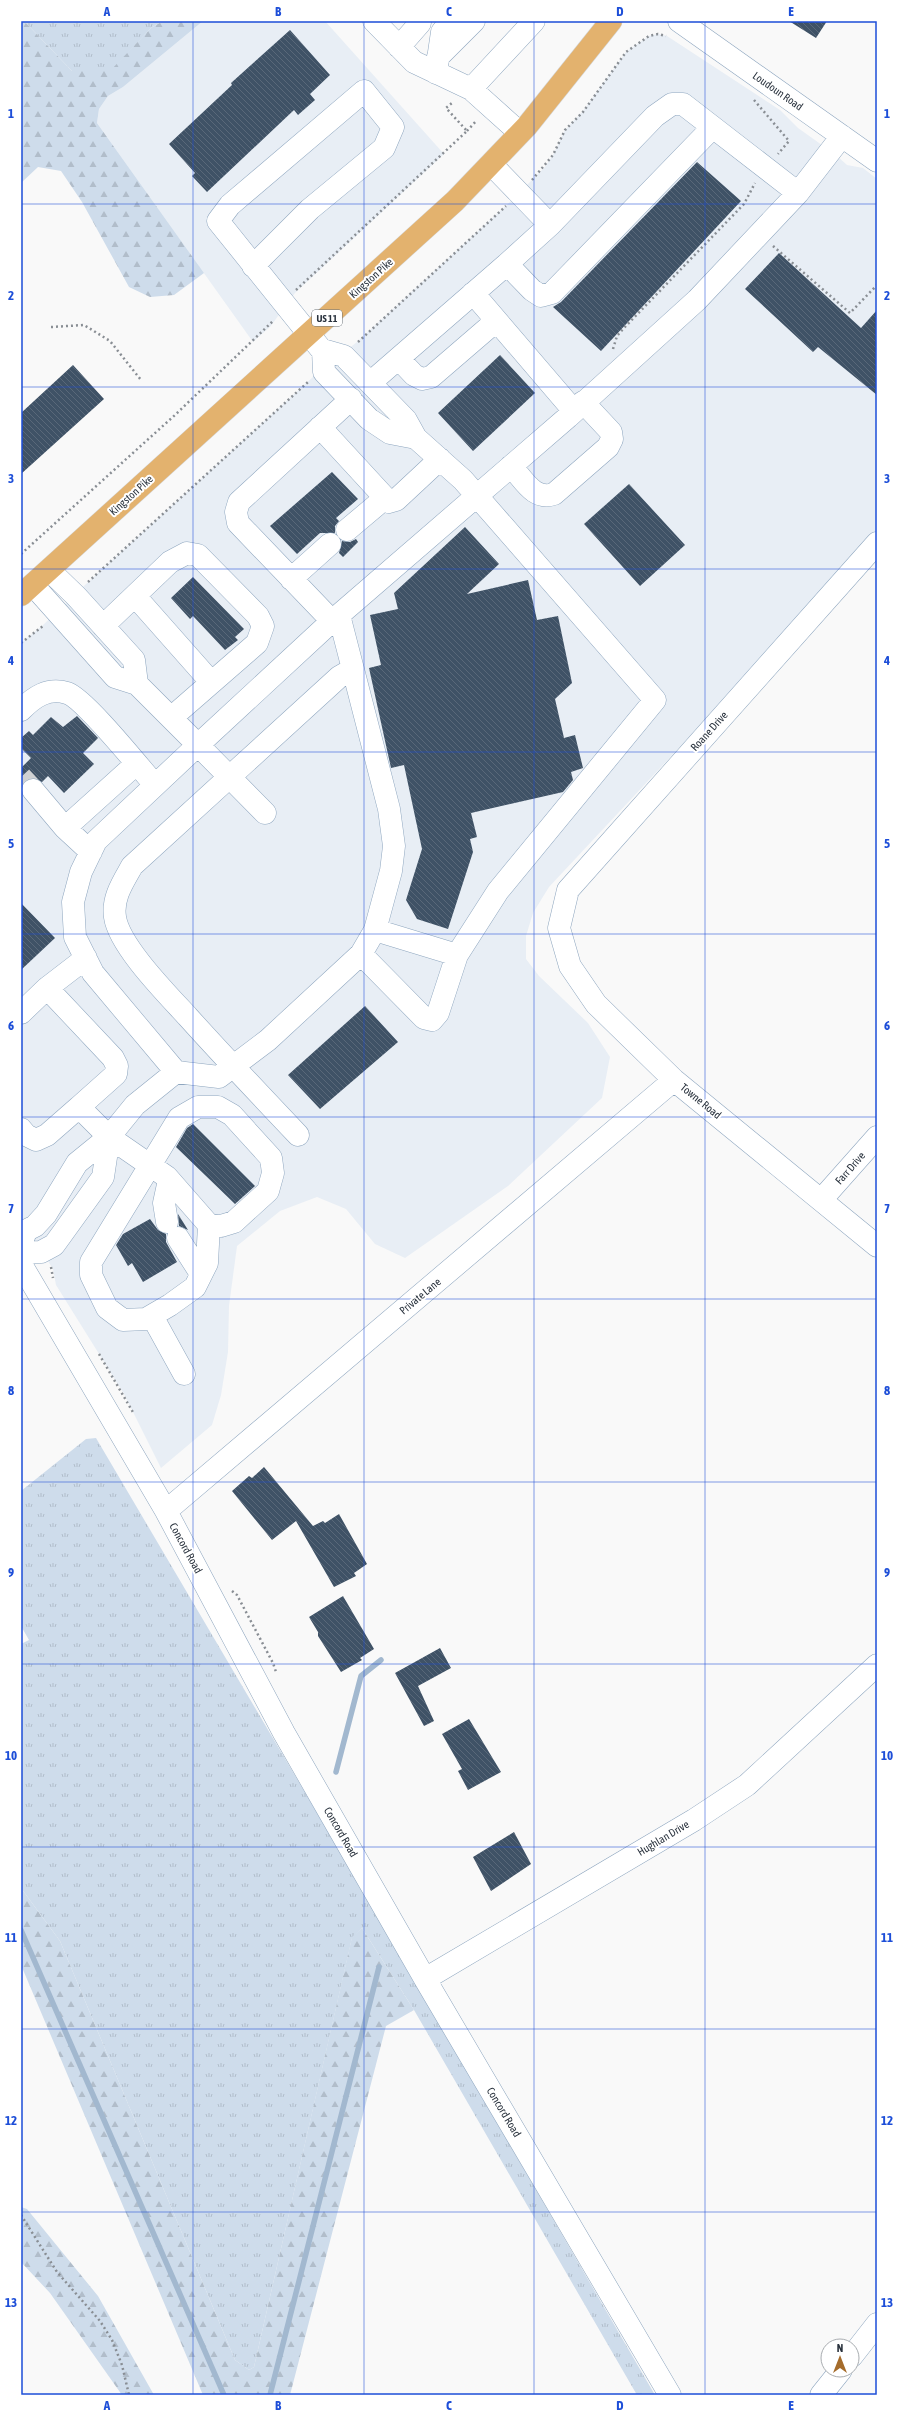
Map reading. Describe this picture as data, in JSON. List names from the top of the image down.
{
  "streets": {
    "main road": ["Kingston Pike", "US 11"],
    "street": [
      "Loudoun Road",
      "Roane Drive",
      "Towne Road",
      "Farr Drive",
      "Private Lane",
      "Concord Road",
      "Hughlan Drive"
    ]
  },
  "crossings": [
    ["Roane Drive", "Towne Road"],
    ["Towne Road", "Farr Drive"],
    ["Towne Road", "Private Lane"],
    ["Private Lane", "Concord Road"],
    ["Concord Road", "Hughlan Drive"]
  ],
  "north": "top",
  "grid": {
    "columns": [
      "A",
      "B",
      "C",
      "D",
      "E"
    ],
    "rows": [
      "1",
      "2",
      "3",
      "4",
      "5",
      "6",
      "7",
      "8",
      "9",
      "10",
      "11",
      "12",
      "13"
    ]
  }
}
